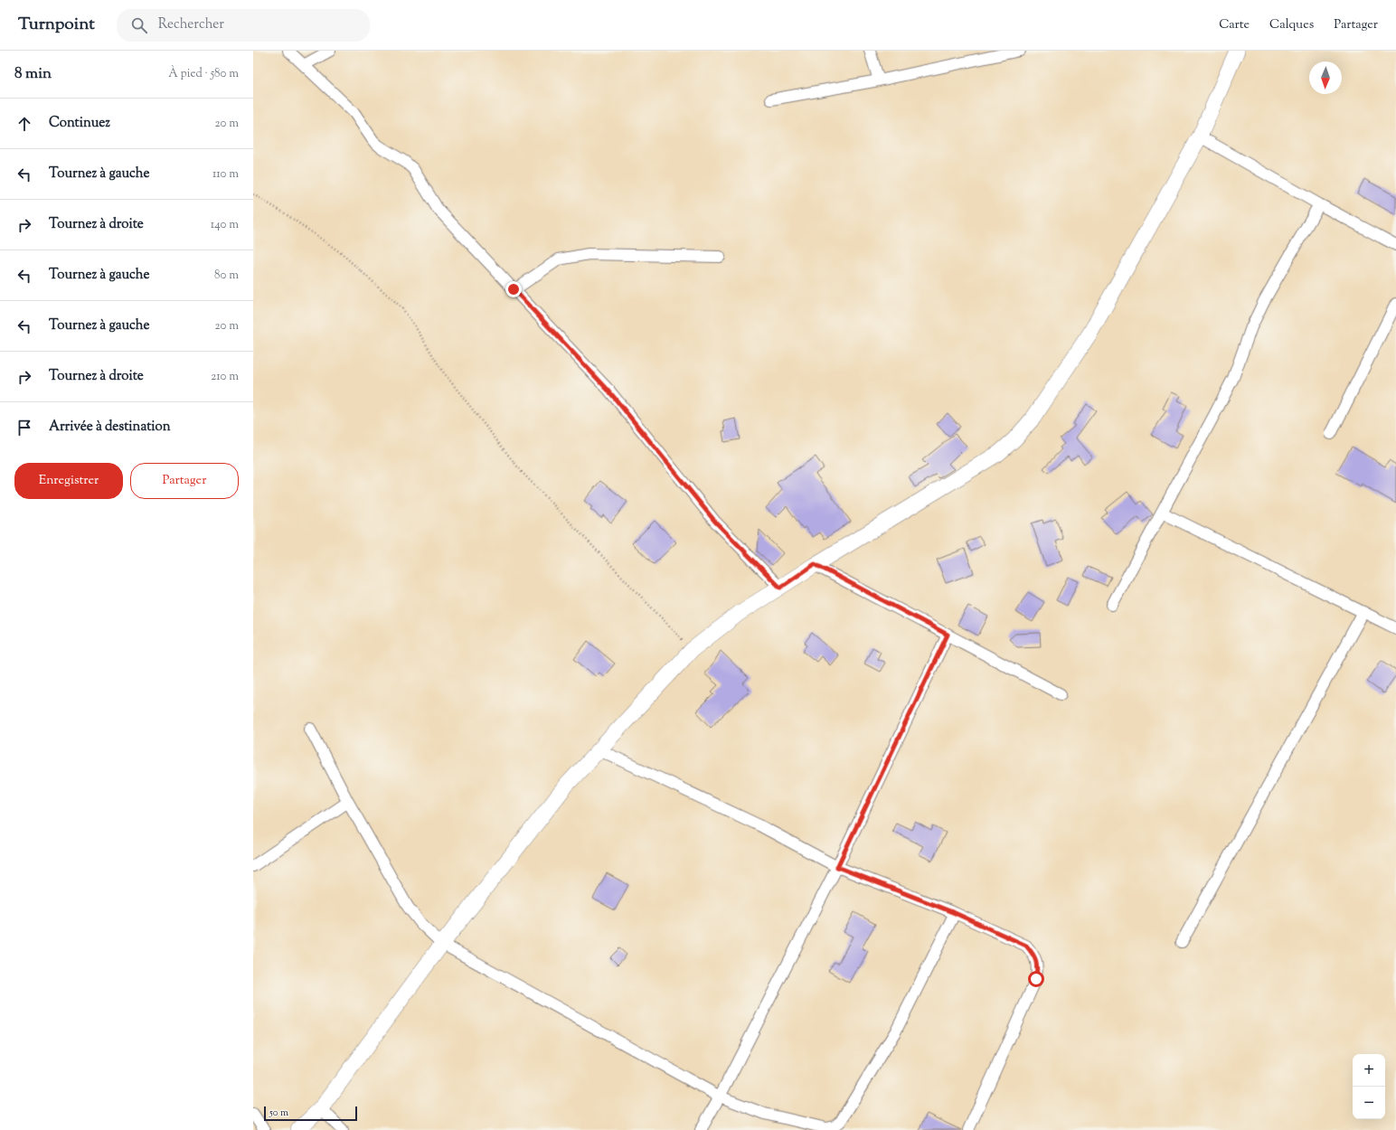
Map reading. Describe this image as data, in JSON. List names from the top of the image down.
{
  "scale_bar": "50 m",
  "north": "bottom",
  "page": {
    "header": "Turnpoint",
    "search": "Rechercher",
    "nav": ["Carte", "Calques", "Partager"],
    "heading": ["8 min", "À pied · 580 m"],
    "list": [
      ["Continuez", "20 m"],
      ["Tournez à gauche", "110 m"],
      ["Tournez à droite", "140 m"],
      ["Tournez à gauche", "80 m"],
      ["Tournez à gauche", "20 m"],
      ["Tournez à droite", "210 m"],
      "Arrivée à destination"
    ],
    "buttons": ["Enregistrer", "Partager"],
    "map_buttons": ["+", "−"],
    "scale": "50 m"
  }
}
